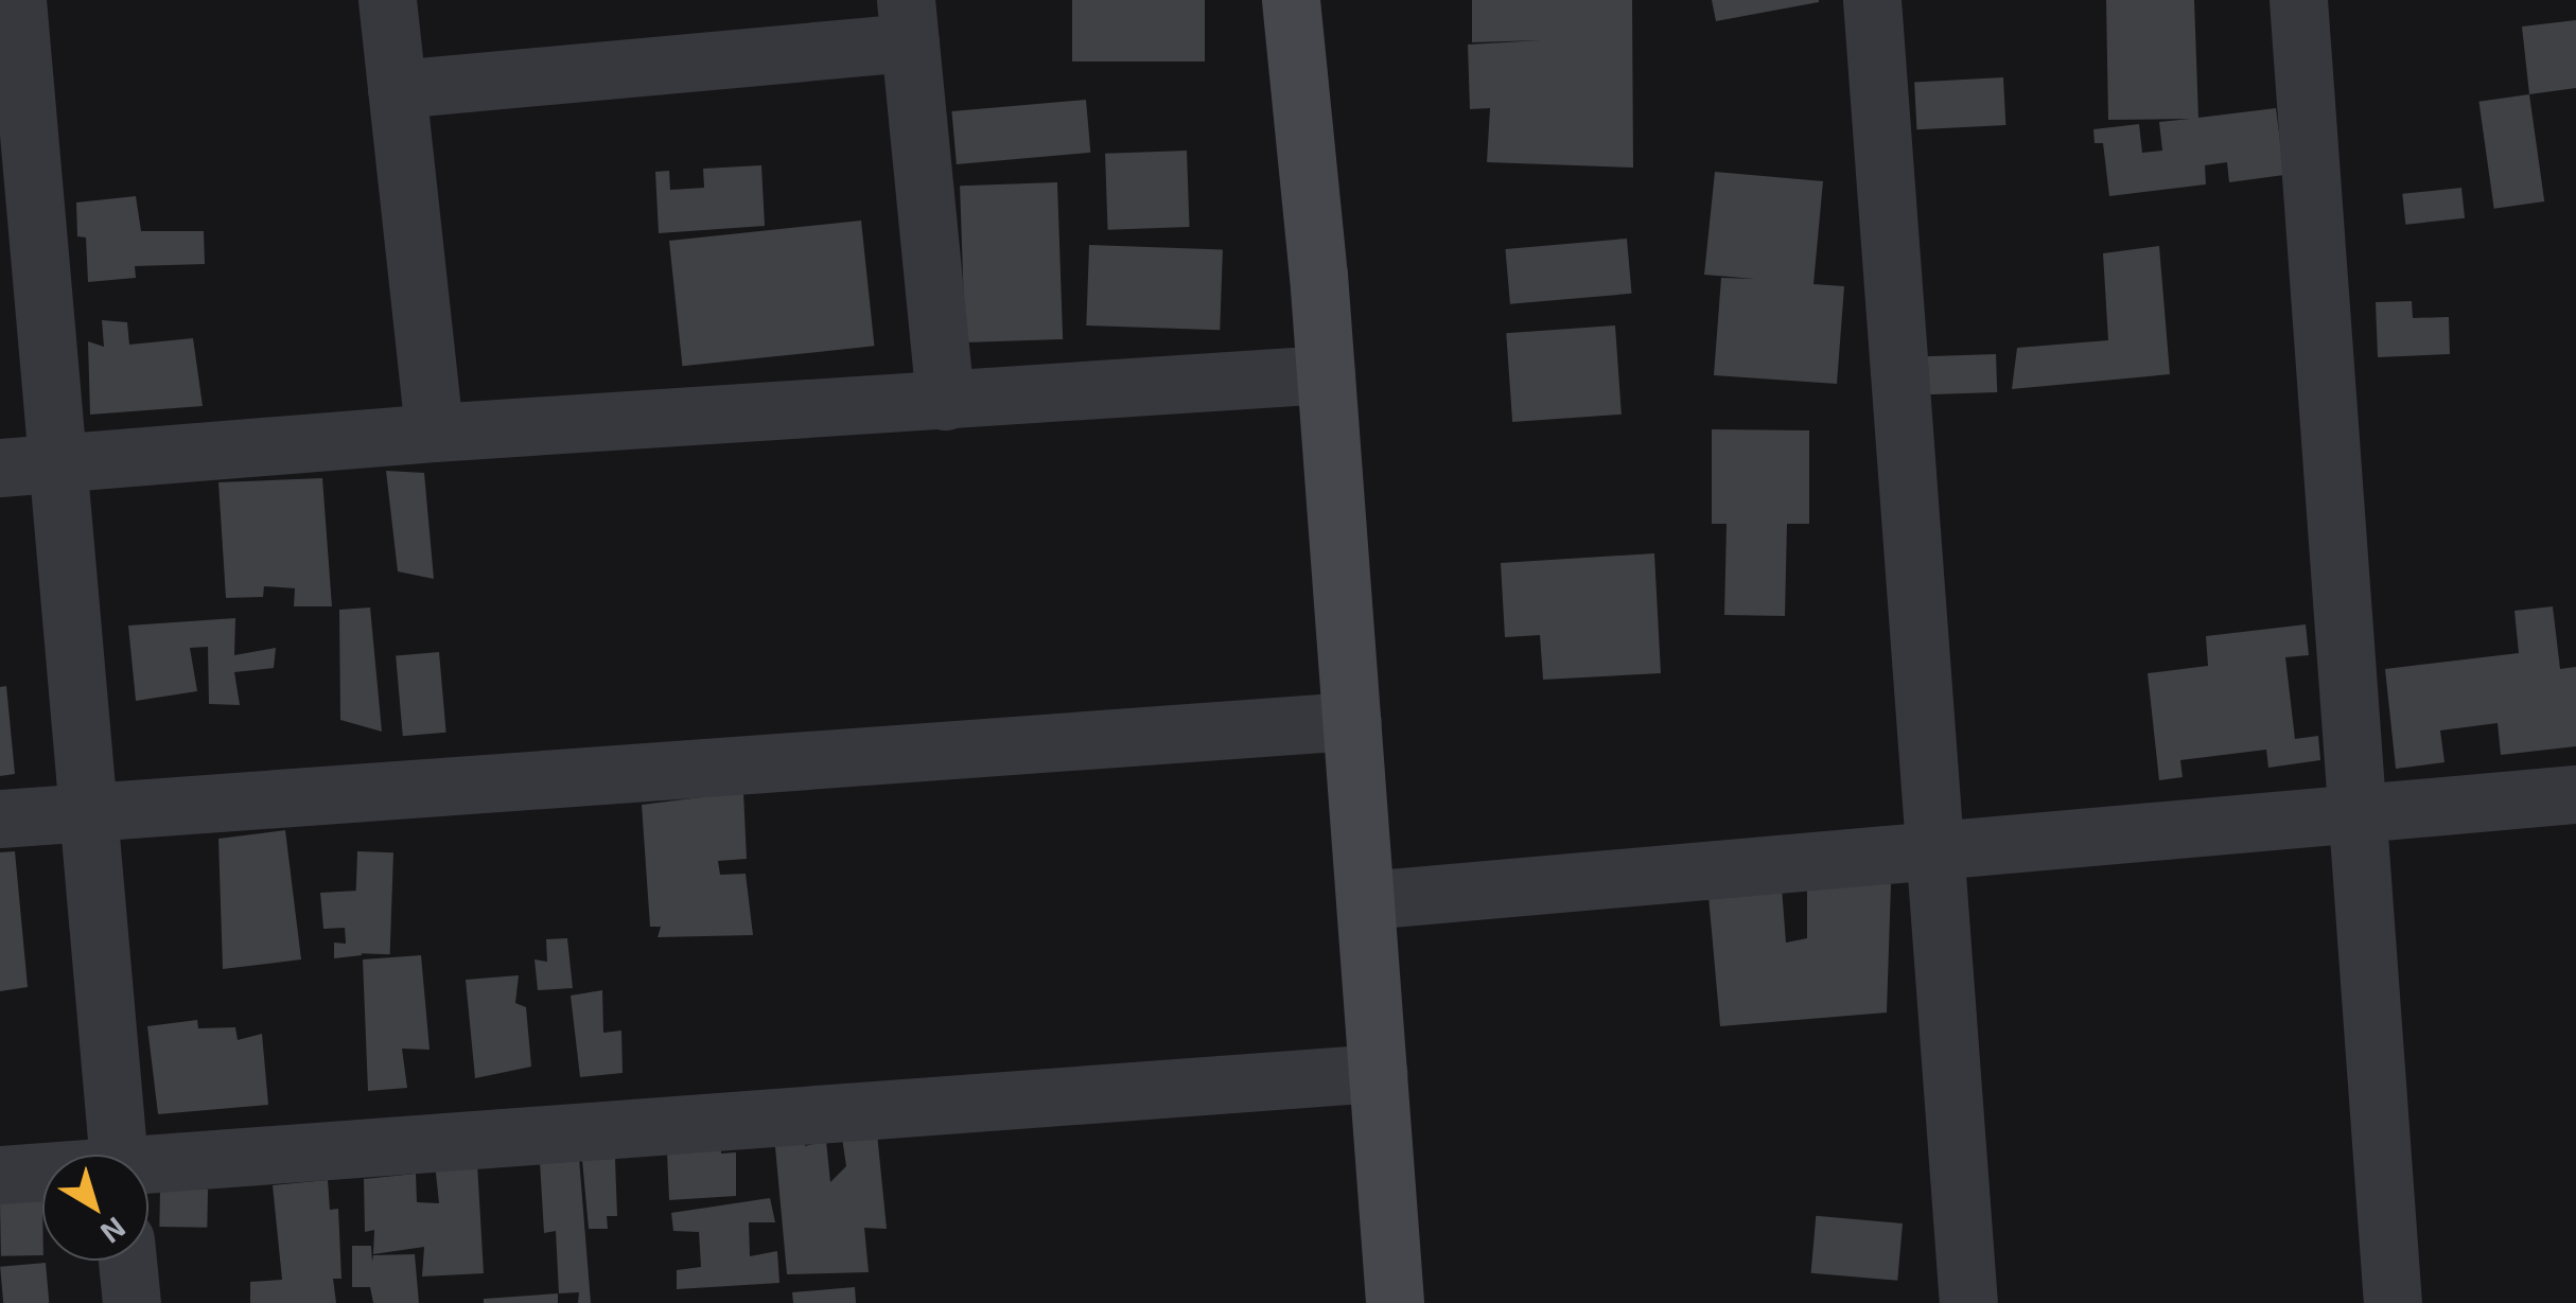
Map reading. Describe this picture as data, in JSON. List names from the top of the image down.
{
  "north": "bottom right"
}
